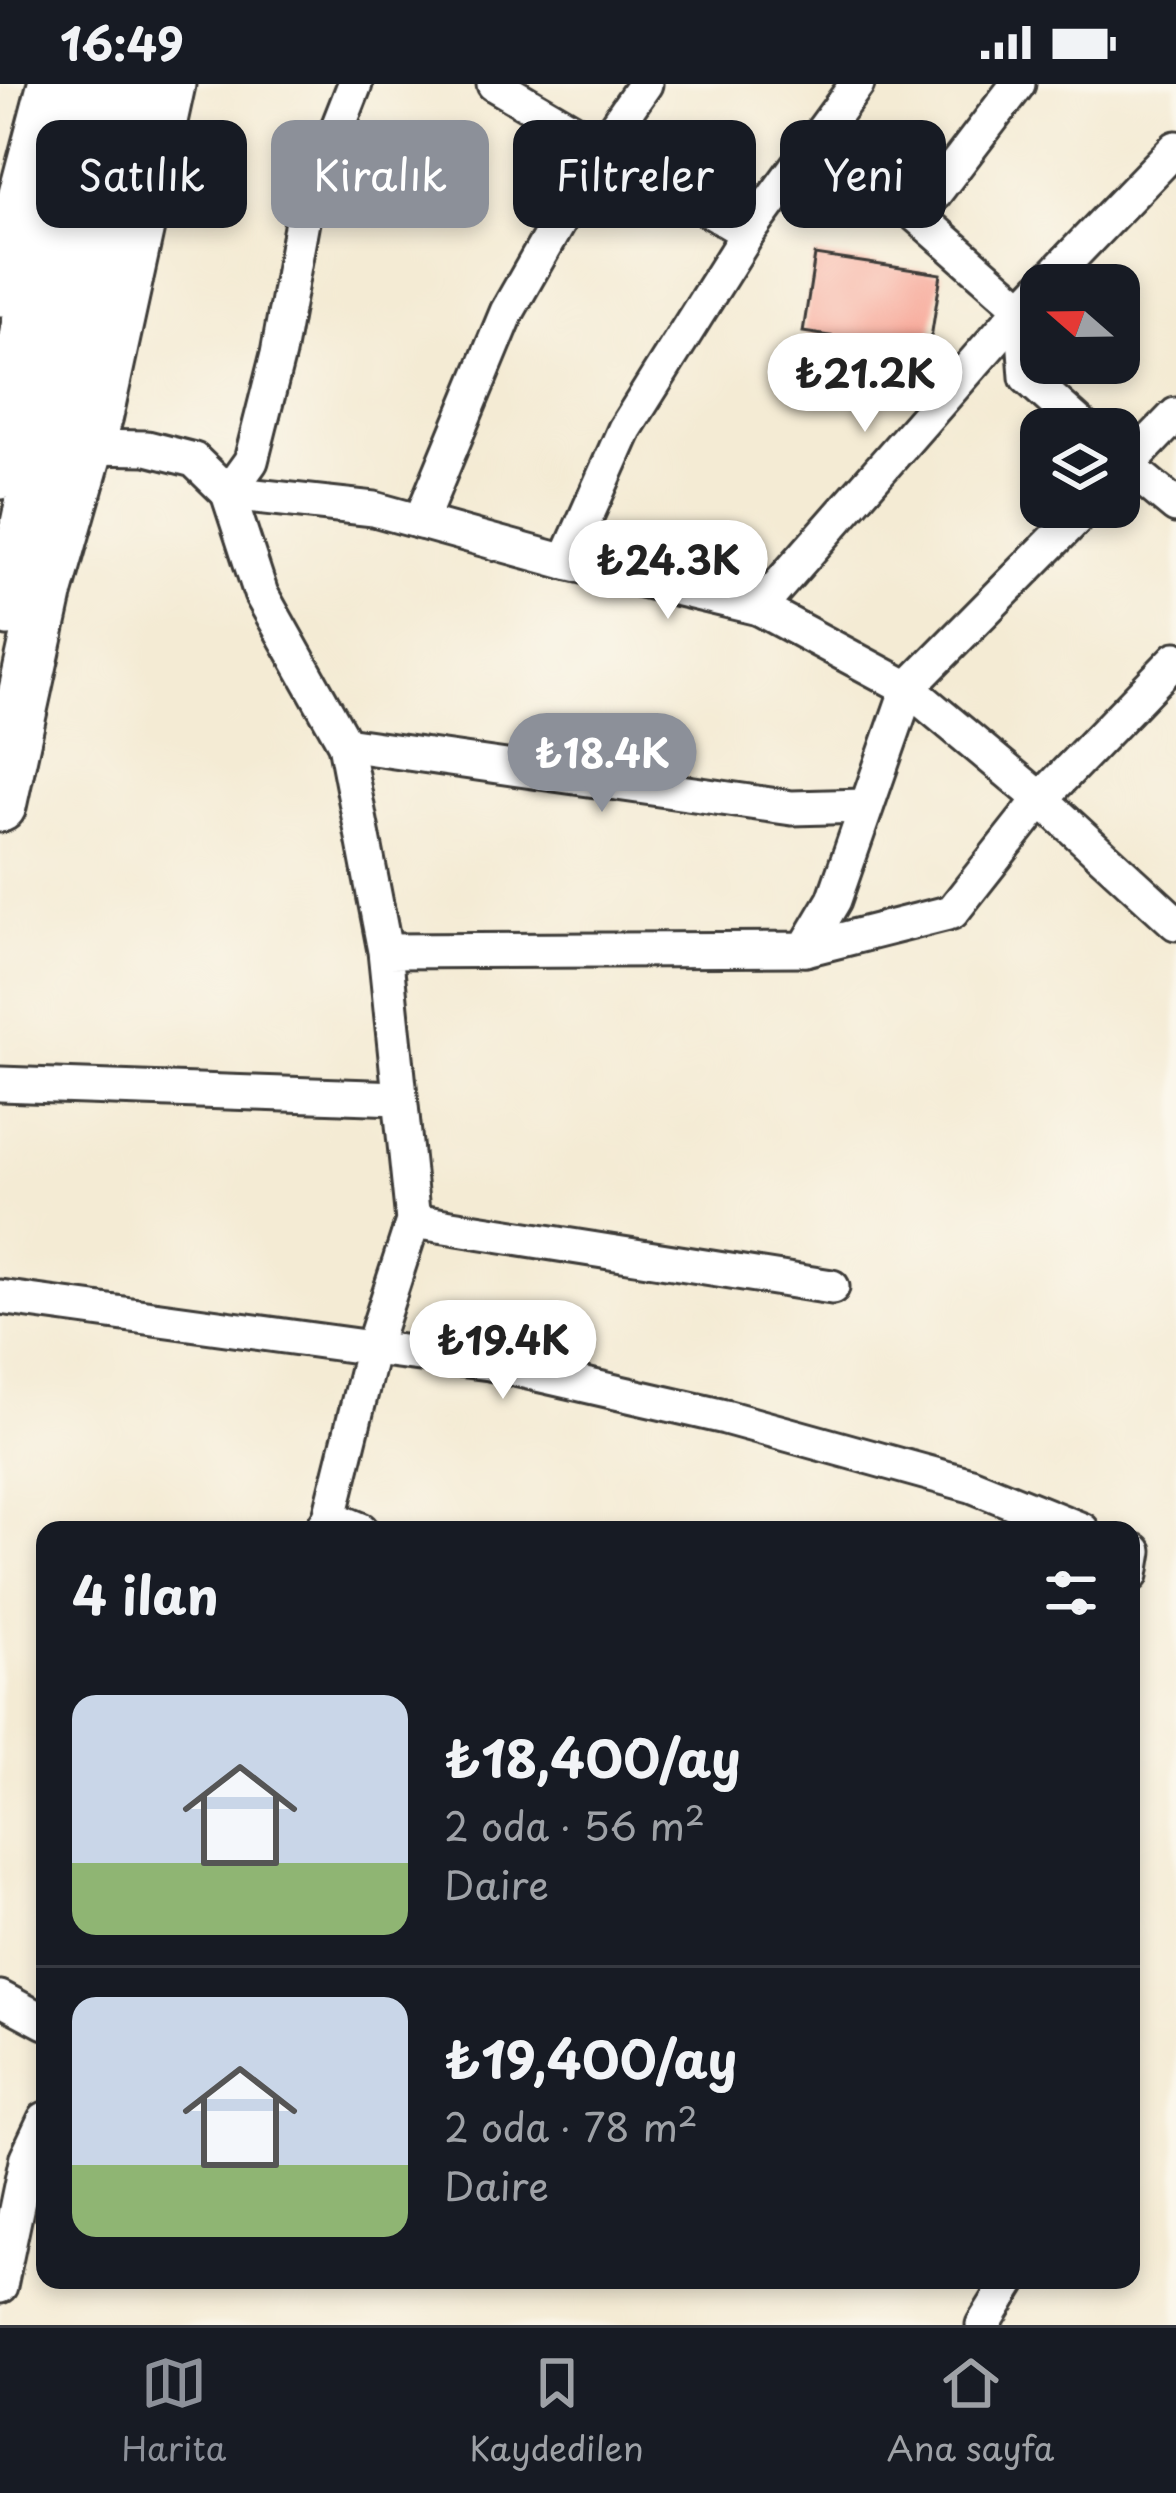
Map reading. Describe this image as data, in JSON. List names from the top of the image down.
{
  "north": "left",
  "page": {
    "status": "16:49",
    "chip": [
      "Satılık",
      "Kiralık",
      "Filtreler",
      "Yeni"
    ],
    "price": [
      "₺21.2K",
      "₺24.3K",
      "₺18.4K",
      "₺19.4K"
    ],
    "heading": "4 ilan",
    "list": [
      {
        "name": "₺18,400/ay",
        "note": "2 oda · 56 m² · Daire"
      },
      {
        "name": "₺19,400/ay",
        "note": "2 oda · 78 m² · Daire"
      }
    ],
    "tabs": ["Harita", "Kaydedilen", "Ana sayfa"]
  }
}
